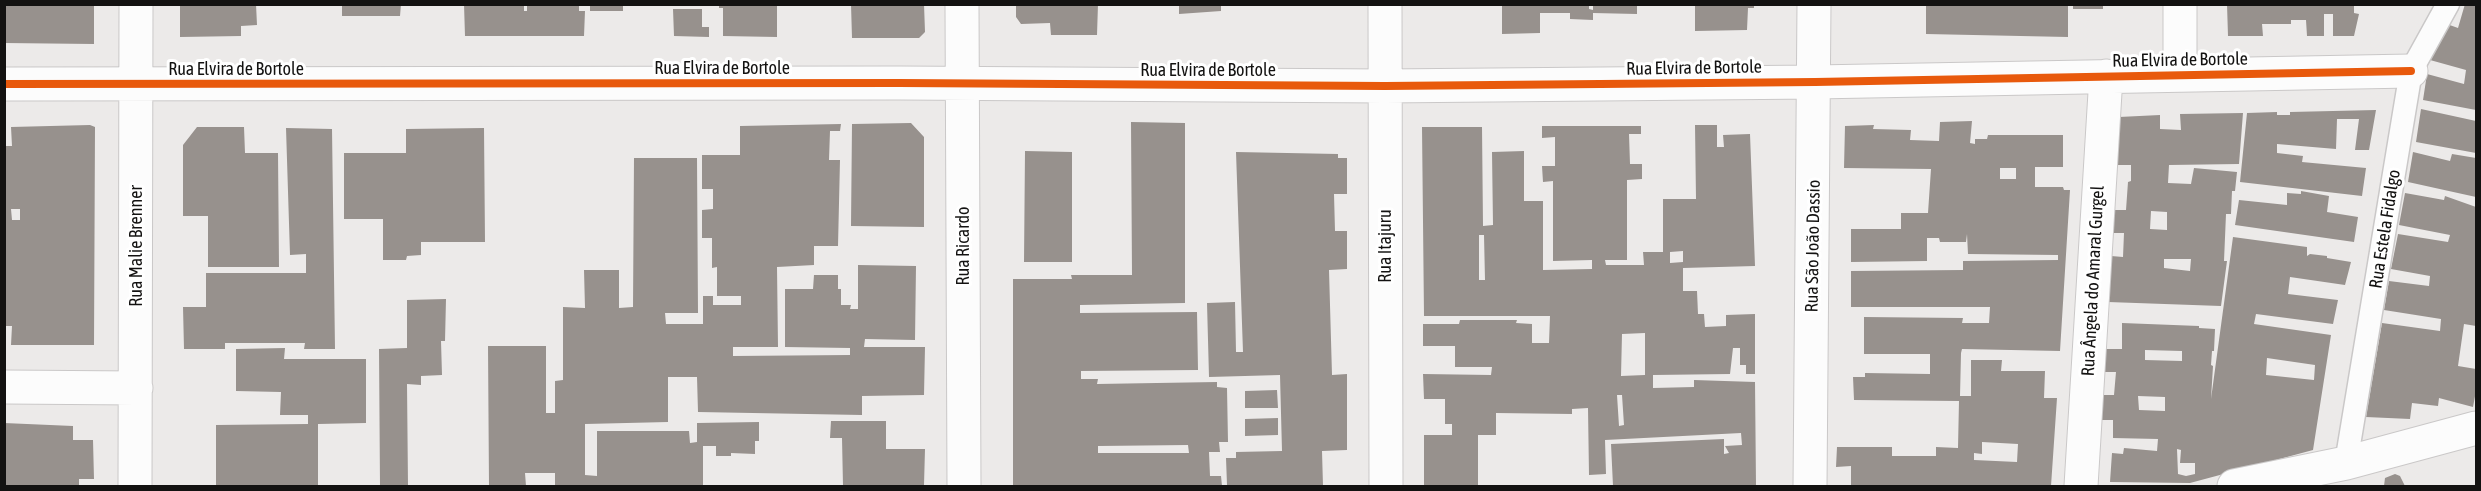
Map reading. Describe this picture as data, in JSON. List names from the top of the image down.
{
  "streets": {
    "street": [
      "Rua Elvira de Bortole",
      "Rua Malie Brenner",
      "Rua Ricardo",
      "Rua Itajuru",
      "Rua São João Dassio",
      "Rua Ângela do Amaral Gurgel"
    ],
    "lane": ["Rua Estela Fidalgo"]
  },
  "crossings": [
    ["Rua Elvira de Bortole", "Rua Estela Fidalgo"],
    ["Rua Elvira de Bortole", "Rua Malie Brenner"],
    ["Rua Elvira de Bortole", "Rua Ricardo"],
    ["Rua Elvira de Bortole", "Rua Itajuru"],
    ["Rua Elvira de Bortole", "Rua São João Dassio"],
    ["Rua Elvira de Bortole", "Rua Ângela do Amaral Gurgel"]
  ]
}
